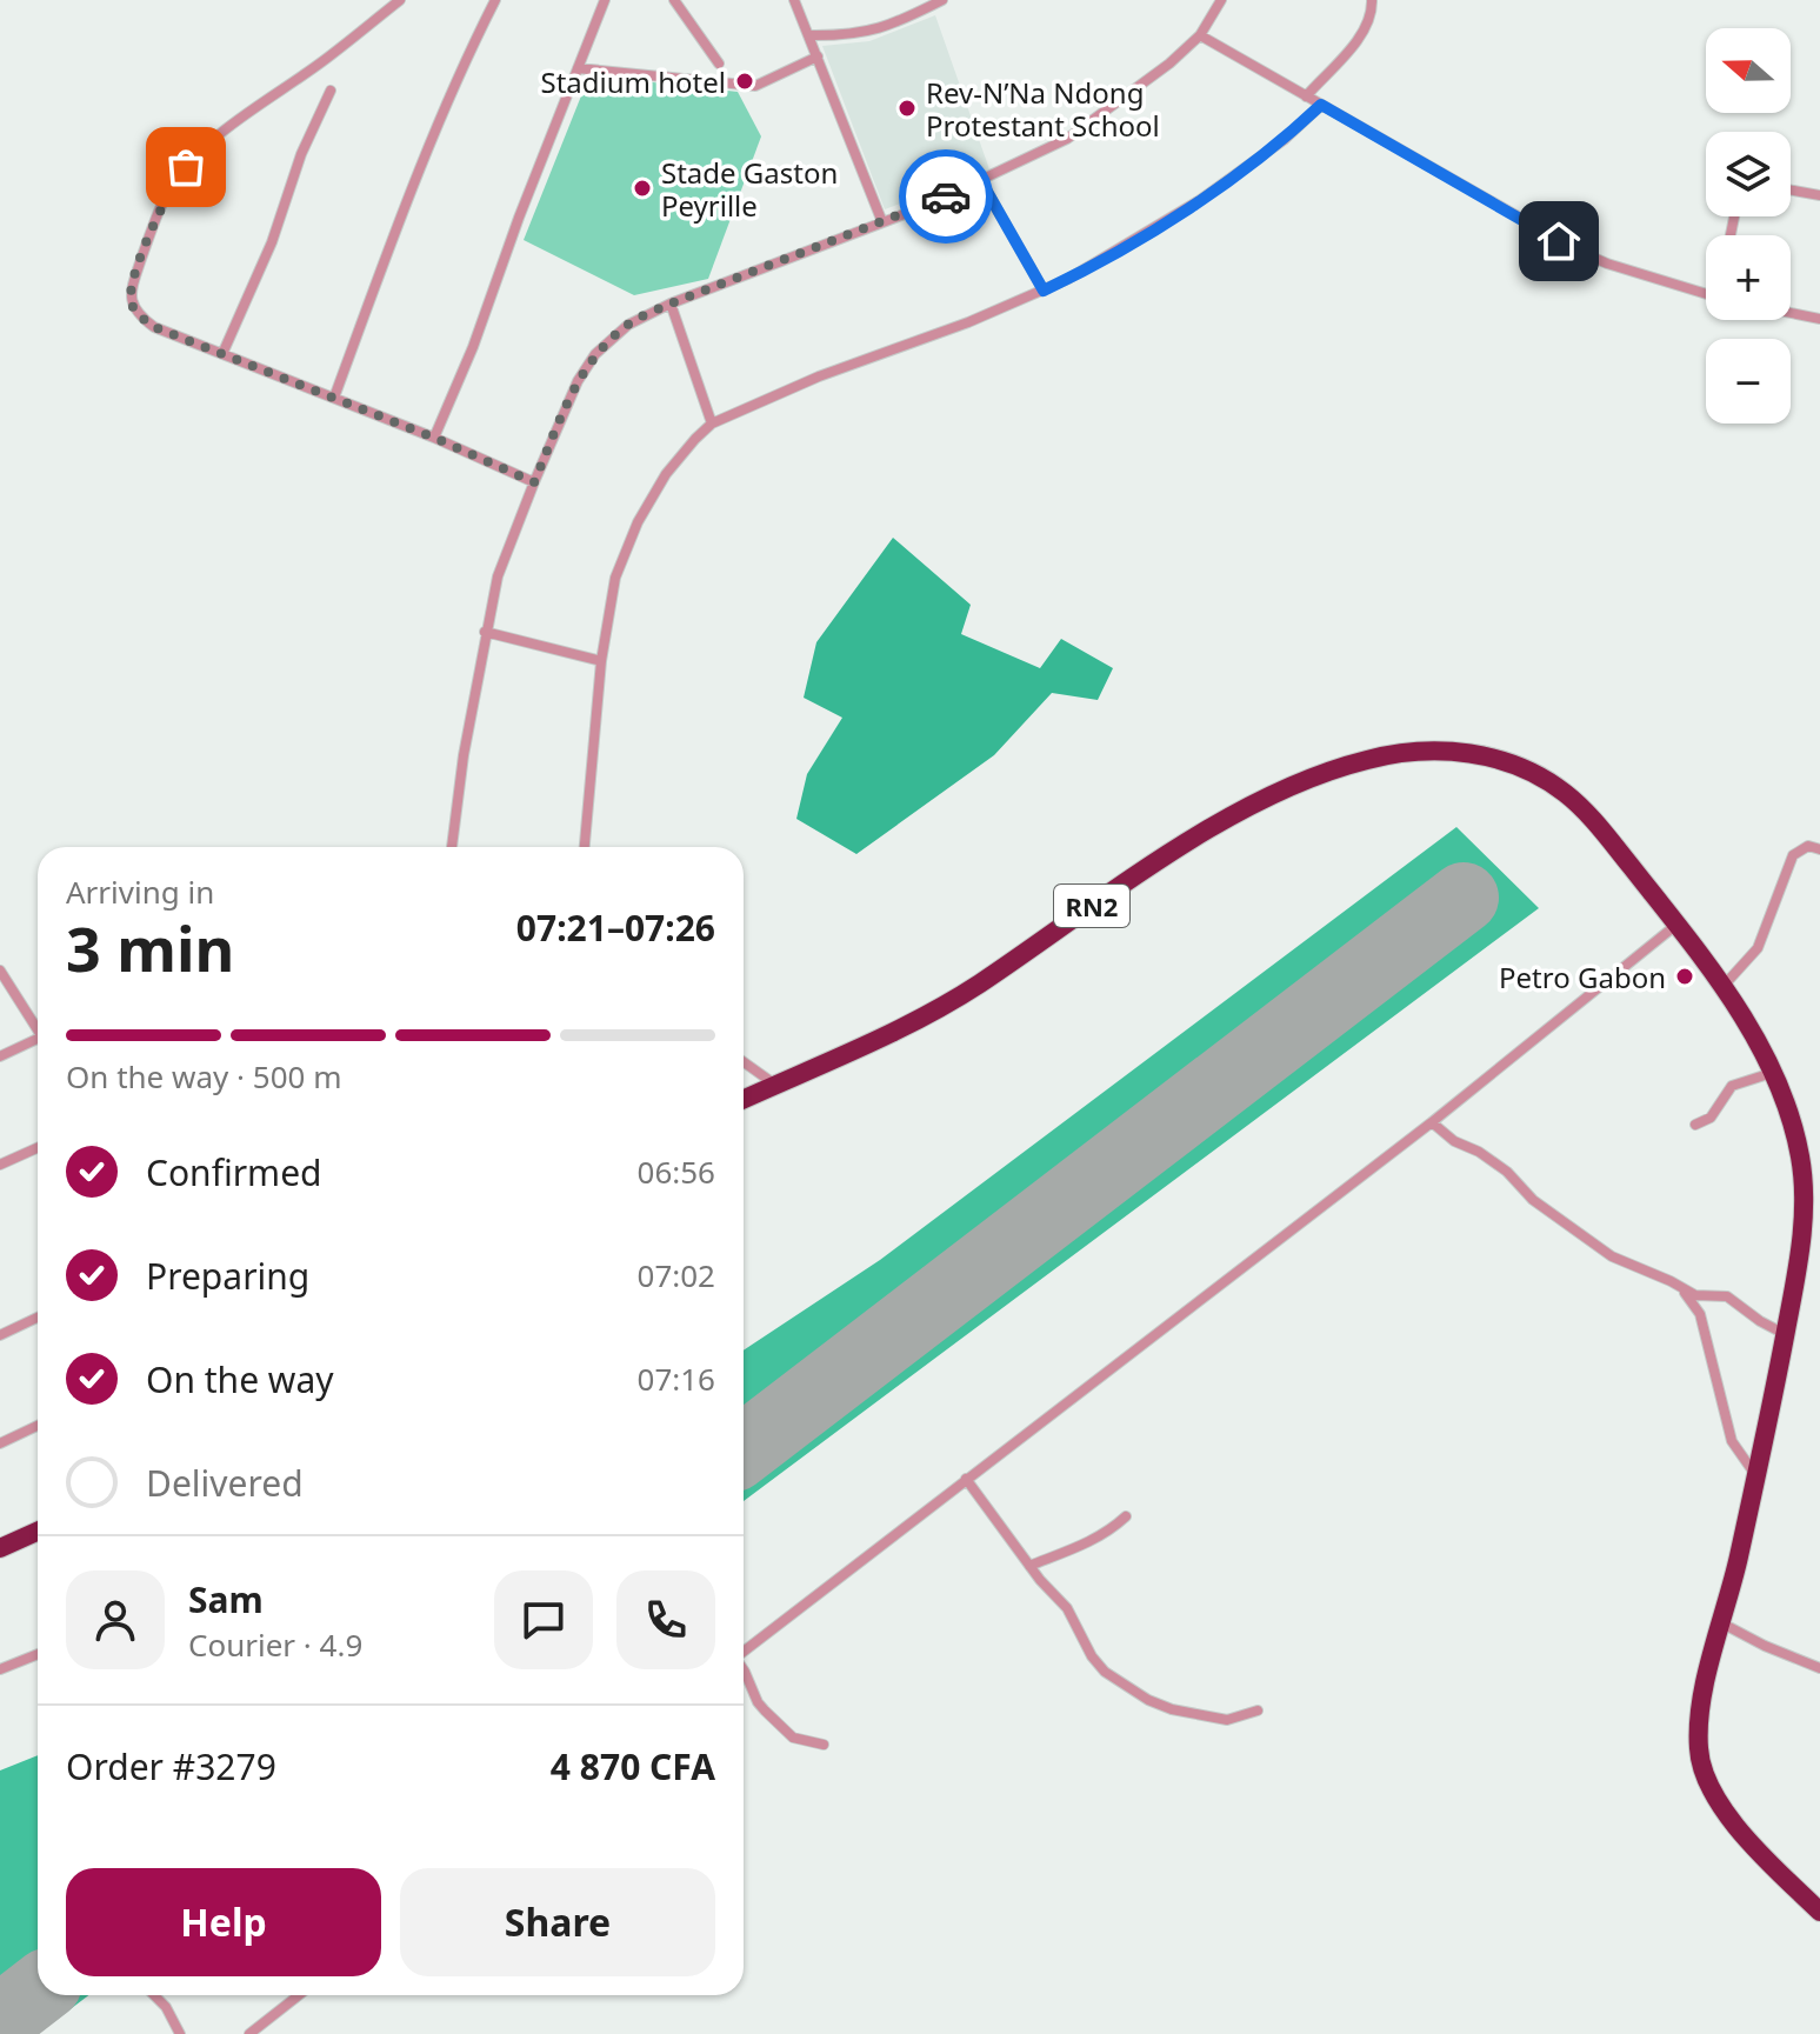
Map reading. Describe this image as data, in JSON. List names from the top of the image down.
{
  "streets": {
    "highway": ["RN2"]
  },
  "places": [
    "Stadium hotel",
    "Rev-N’Na Ndong Protestant School",
    "Stade Gaston Peyrille",
    "Petro Gabon"
  ],
  "north": "left",
  "page": {
    "map_buttons": ["+", "−"],
    "heading": ["3 min", "Arriving in", "07:21–07:26"],
    "panel": [
      "Sam",
      "Courier · 4.9",
      "Order #3279",
      "4 870 CFA"
    ],
    "bar": "On the way · 500 m",
    "list": [
      ["Confirmed", "06:56"],
      ["Preparing", "07:02"],
      ["On the way", "07:16"],
      "Delivered"
    ],
    "buttons": ["Help", "Share"]
  }
}
